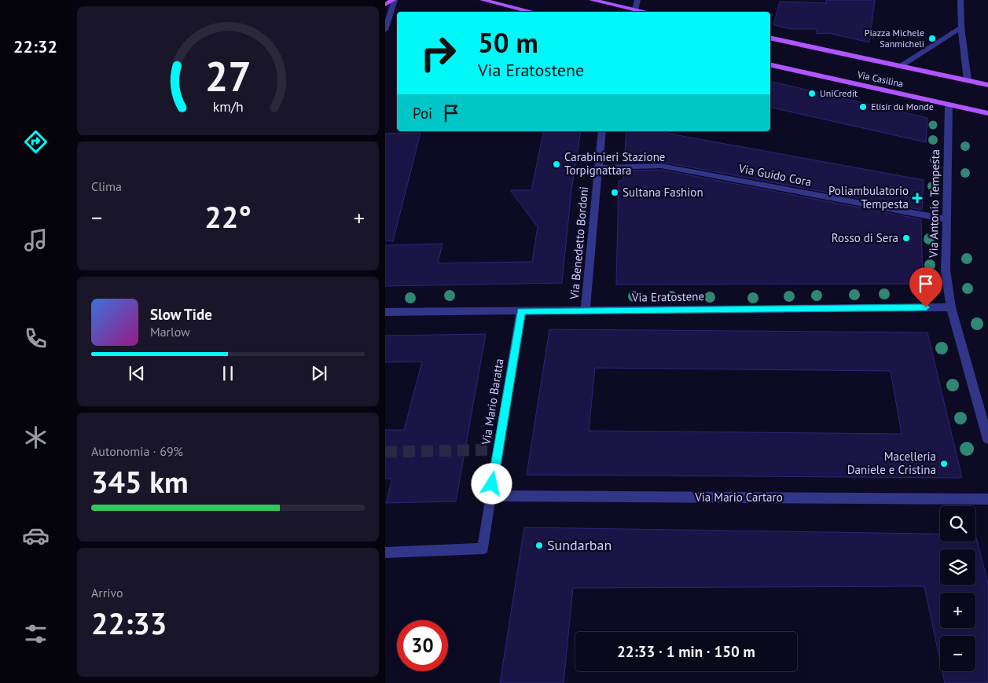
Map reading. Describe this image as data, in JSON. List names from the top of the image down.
{
  "streets": {
    "main road": ["Via Casilina"],
    "street": [
      "Via Guido Cora",
      "Via Antonio Tempesta",
      "Via Benedetto Bordoni",
      "Via Eratostene",
      "Via Mario Baratta",
      "Via Mario Cartaro"
    ]
  },
  "crossings": [
    ["Via Casilina", "Via Antonio Tempesta"],
    ["Via Guido Cora", "Via Antonio Tempesta"],
    ["Via Guido Cora", "Via Benedetto Bordoni"],
    ["Via Antonio Tempesta", "Via Eratostene"],
    ["Via Benedetto Bordoni", "Via Eratostene"],
    ["Via Eratostene", "Via Mario Baratta"],
    ["Via Mario Baratta", "Via Mario Cartaro"]
  ],
  "places": {
    "other": [
      "Piazza Michele Sanmicheli",
      "UniCredit",
      "Elisir du Monde",
      "Carabinieri Stazione Torpignattara",
      "Sultana Fashion",
      "Rosso di Sera",
      "Macelleria Daniele e Cristina",
      "Sundarban"
    ],
    "health": ["Poliambulatorio Tempesta"]
  },
  "page": {
    "tabs": "22:32",
    "turn": ["50 m", "Via Eratostene"],
    "then": "Poi",
    "tile": [
      "Clima",
      ["Autonomia · 69%", "345 km"],
      ["Arrivo", "22:33"]
    ],
    "heat": ["−", "22°", "+"],
    "song": ["Slow Tide", "Marlow"],
    "map_buttons": ["+", "−"],
    "limit": "30",
    "trip": "22:33 · 1 min · 150 m",
    "gauge": ["27", "km/h"]
  }
}
